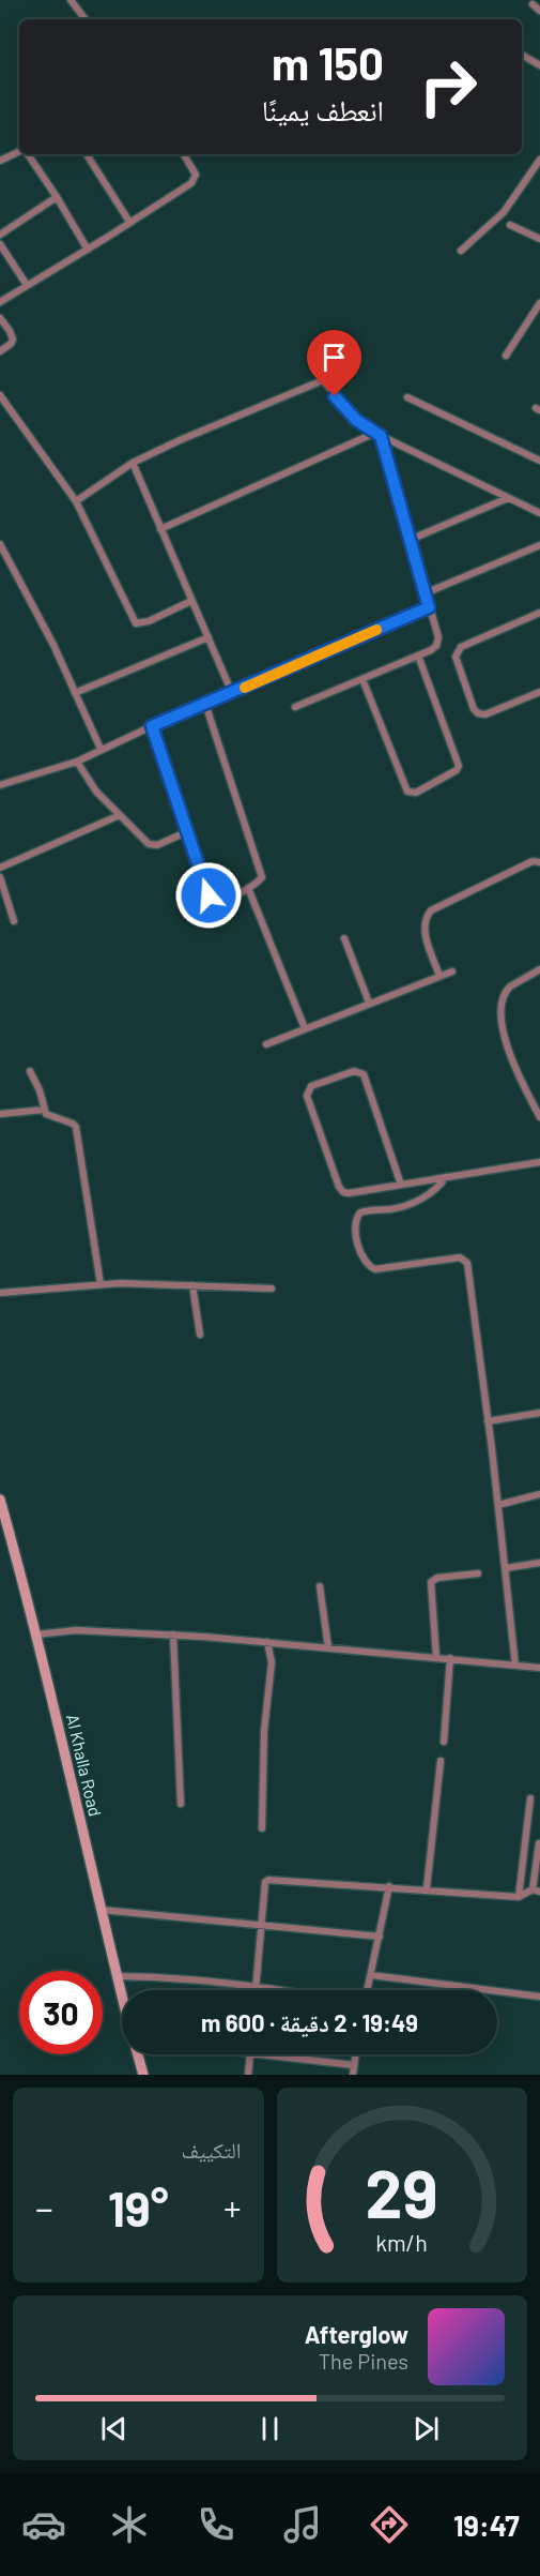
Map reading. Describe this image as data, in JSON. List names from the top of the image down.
{
  "streets": {
    "street": ["Al Khalla Road"]
  },
  "page": {
    "turn": ["150 m", "انعطف يمينًا"],
    "limit": "30",
    "trip": "19:49 · 2 دقيقة · 600 m",
    "tile": "التكييف",
    "heat": ["−", "19°", "+"],
    "song": ["Afterglow", "The Pines"],
    "tabs": "19:47",
    "gauge": ["29", "km/h"]
  }
}
